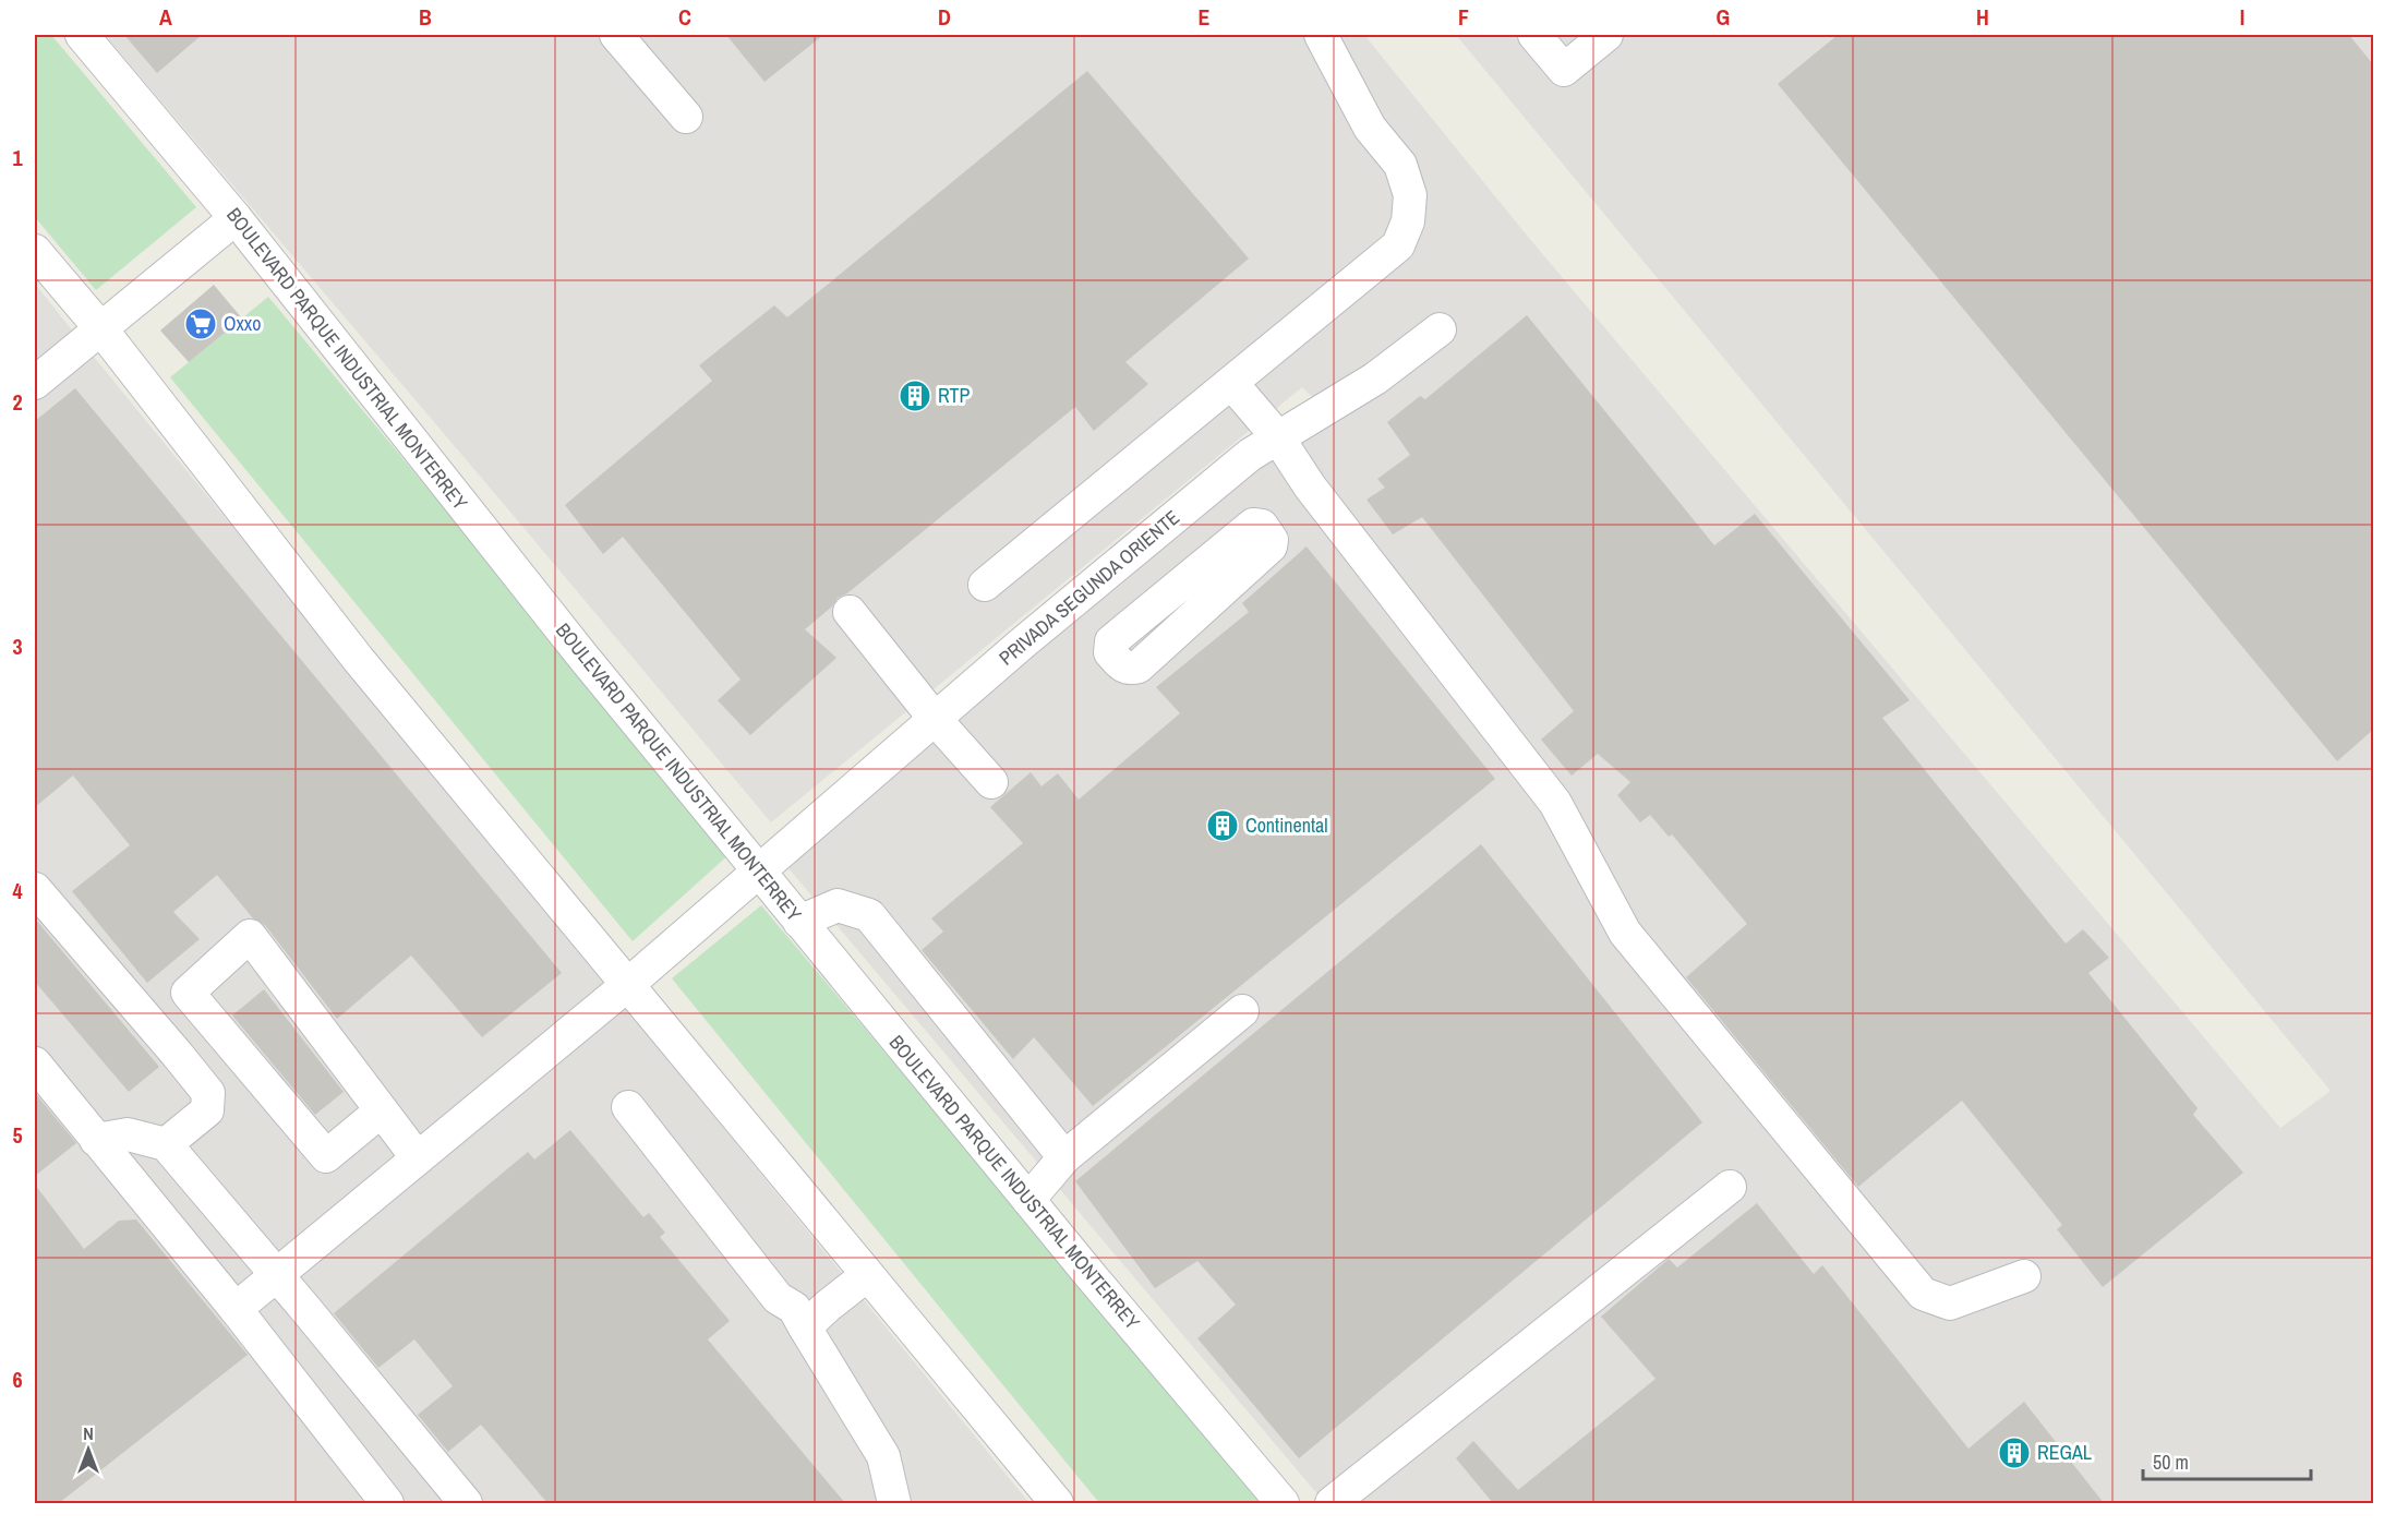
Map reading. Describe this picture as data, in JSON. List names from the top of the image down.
{
  "streets": {
    "street": ["BOULEVARD PARQUE INDUSTRIAL MONTERREY", "PRIVADA SEGUNDA ORIENTE"]
  },
  "crossings": [
    ["BOULEVARD PARQUE INDUSTRIAL MONTERREY", "PRIVADA SEGUNDA ORIENTE"]
  ],
  "places": {
    "supermarket": ["Oxxo"],
    "building": ["RTP", "Continental", "REGAL"]
  },
  "scale_bar": "50 m",
  "north": "top",
  "grid": {
    "columns": [
      "A",
      "B",
      "C",
      "D",
      "E",
      "F",
      "G",
      "H",
      "I"
    ],
    "rows": [
      "1",
      "2",
      "3",
      "4",
      "5",
      "6"
    ]
  }
}
